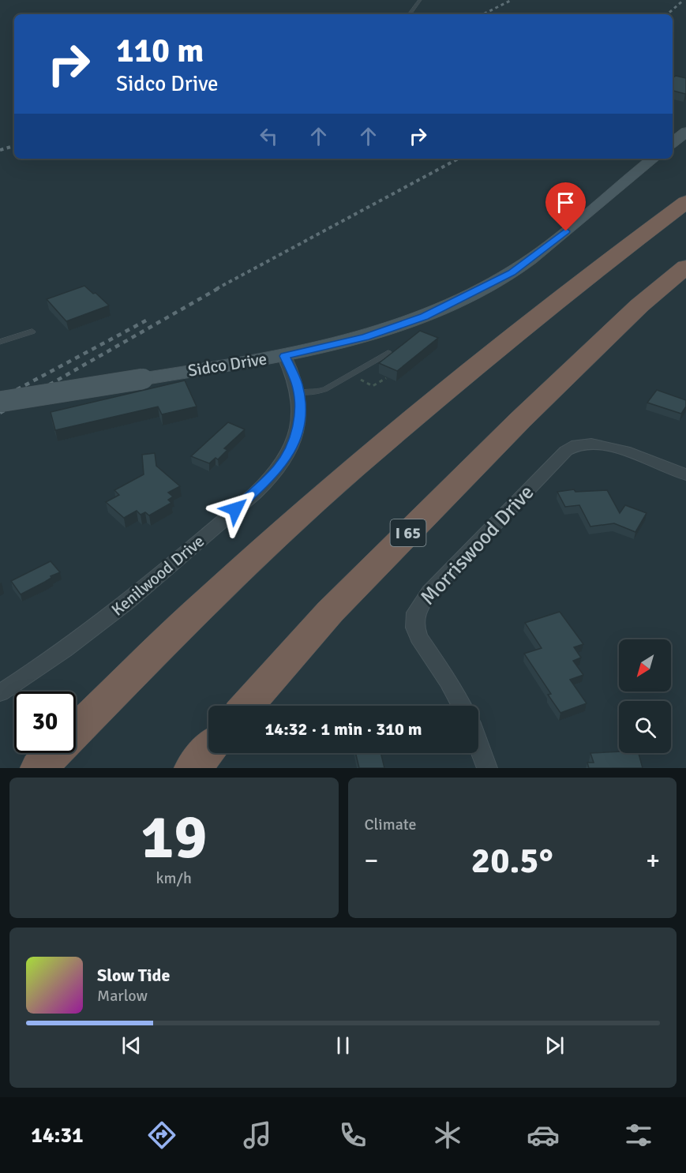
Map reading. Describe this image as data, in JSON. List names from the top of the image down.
{
  "streets": {
    "highway": ["I 65"],
    "main road": ["Sidco Drive"],
    "street": ["Morriswood Drive", "Kenilwood Drive"]
  },
  "crossings": [
    ["Sidco Drive", "Kenilwood Drive"]
  ],
  "north": "bottom left",
  "page": {
    "turn": ["110 m", "Sidco Drive"],
    "limit": "30",
    "trip": "14:32 · 1 min · 310 m",
    "tile": [
      ["19", "km/h"],
      "Climate"
    ],
    "heat": ["−", "20.5°", "+"],
    "song": ["Slow Tide", "Marlow"],
    "tabs": "14:31"
  }
}
